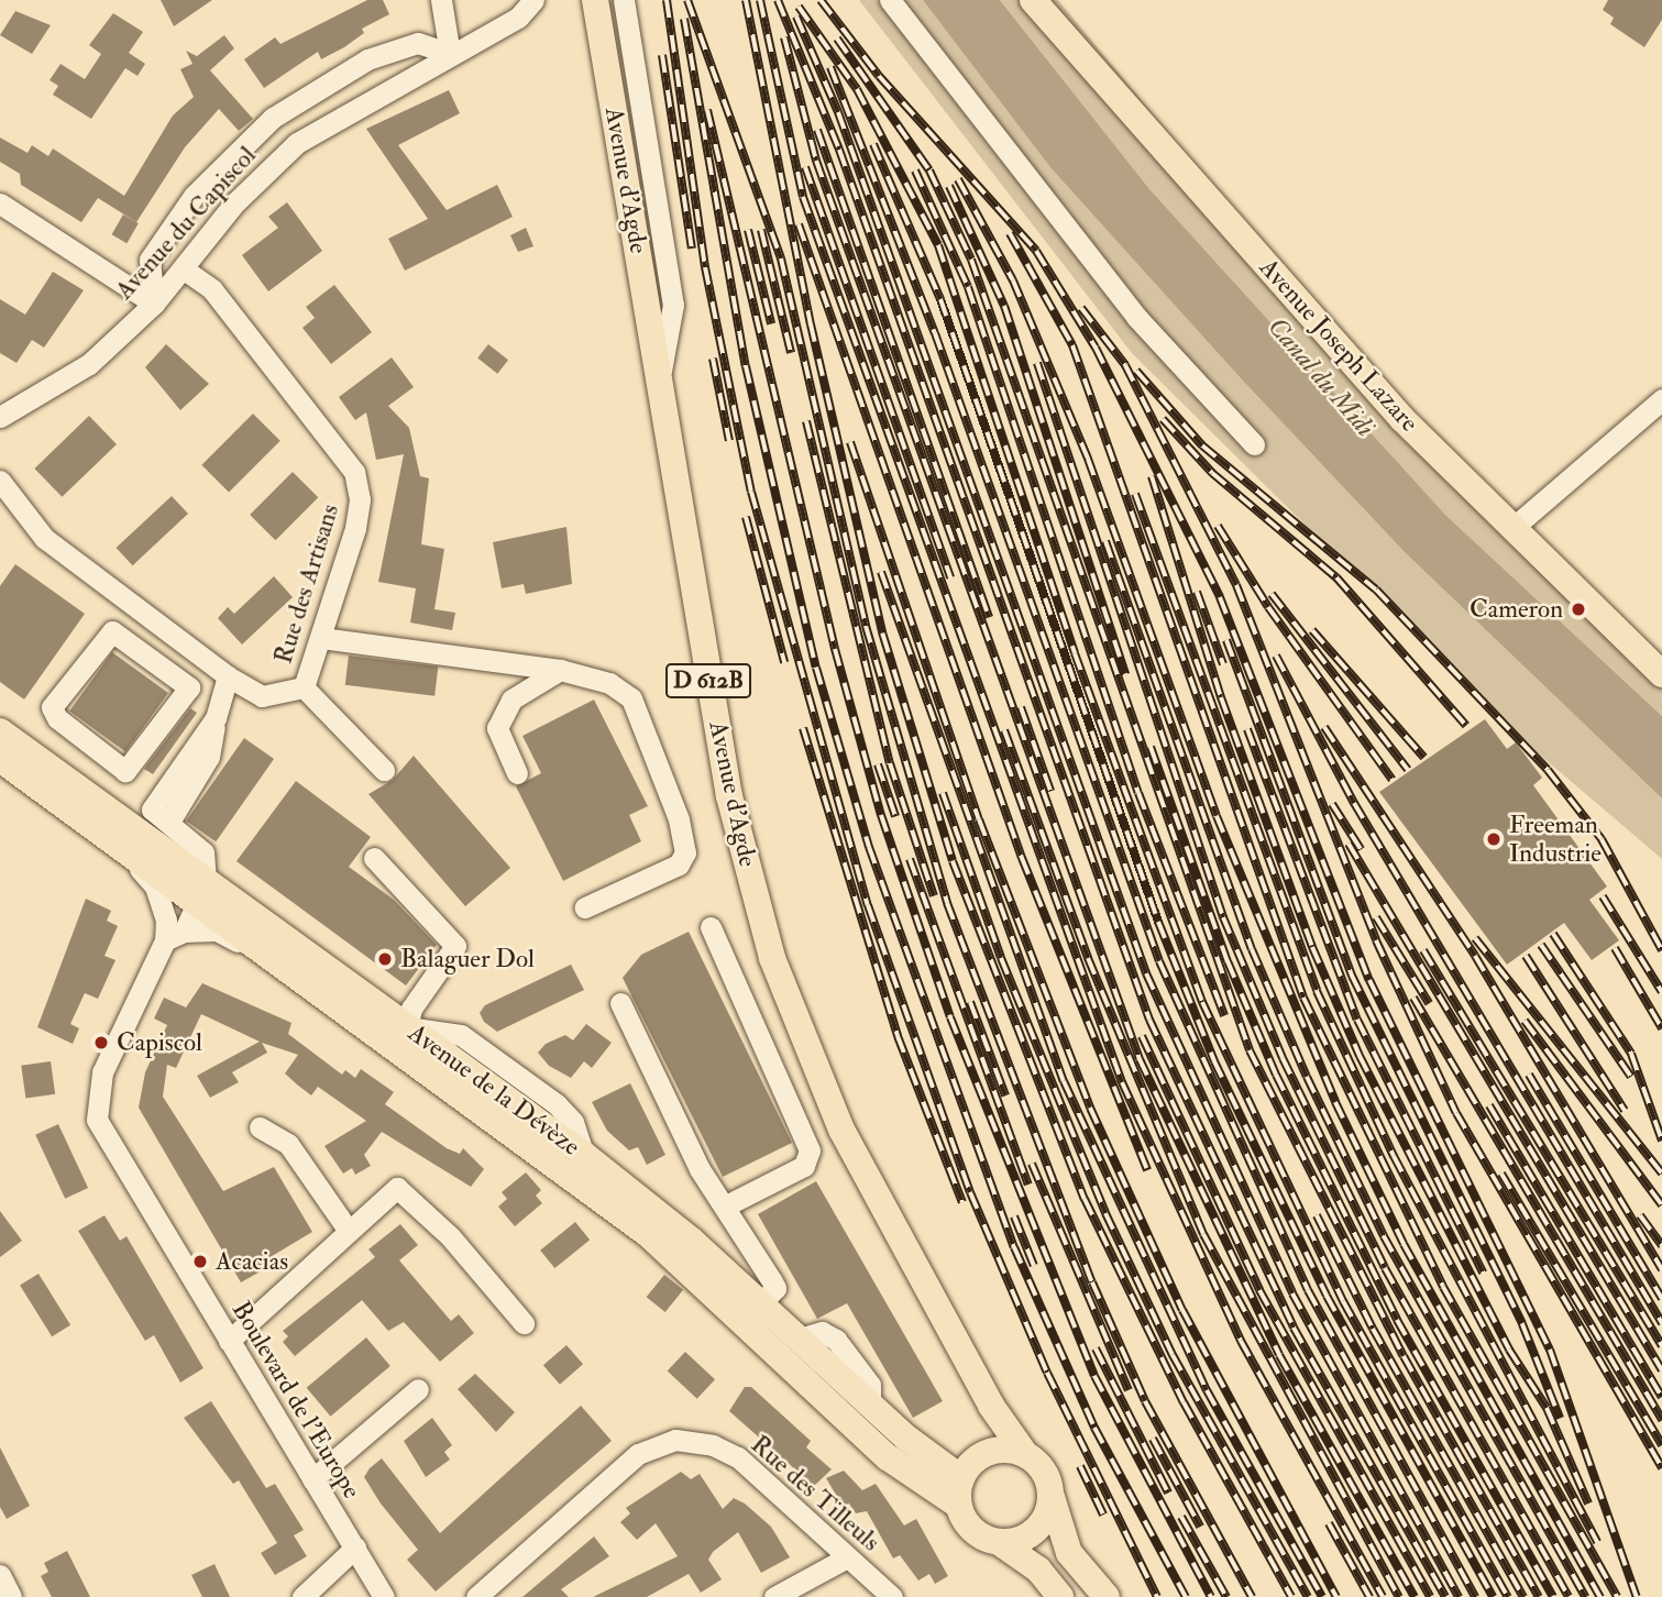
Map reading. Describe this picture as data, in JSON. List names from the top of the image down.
{
  "streets": {
    "main road": [
      "Avenue d'Agde",
      "Avenue Joseph Lazare",
      "D 612B",
      "Avenue de la Dévèze"
    ],
    "street": [
      "Avenue du Capiscol",
      "Rue des Artisans",
      "Boulevard de l'Europe",
      "Rue des Tilleuls"
    ]
  },
  "crossings": [
    ["Avenue d'Agde", "Avenue de la Dévèze"],
    ["Avenue du Capiscol", "Rue des Artisans"],
    ["Avenue de la Dévèze", "Boulevard de l'Europe"]
  ],
  "water": ["Canal du Midi"],
  "places": [
    "Cameron",
    "Freeman Industrie",
    "Balaguer Dol",
    "Capiscol",
    "Acacias"
  ]
}
